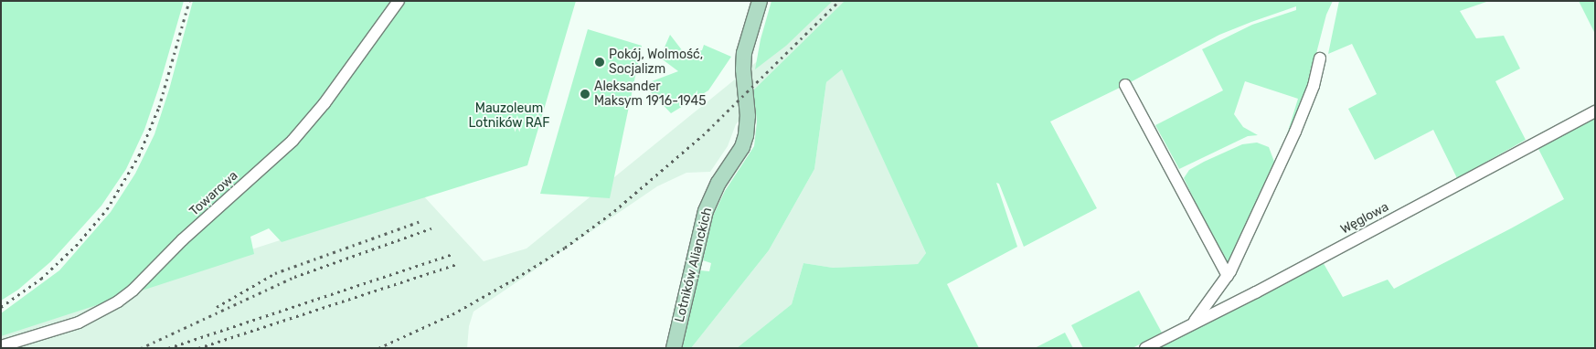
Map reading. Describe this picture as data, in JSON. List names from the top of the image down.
{
  "streets": {
    "main road": ["Lotników Alianckich"],
    "street": ["Towarowa", "Węglowa"]
  },
  "parks": ["Mauzoleum Lotników RAF"],
  "places": ["Pokój, Wolmość, Socjalizm", "Aleksander Maksym 1916-1945"]
}
